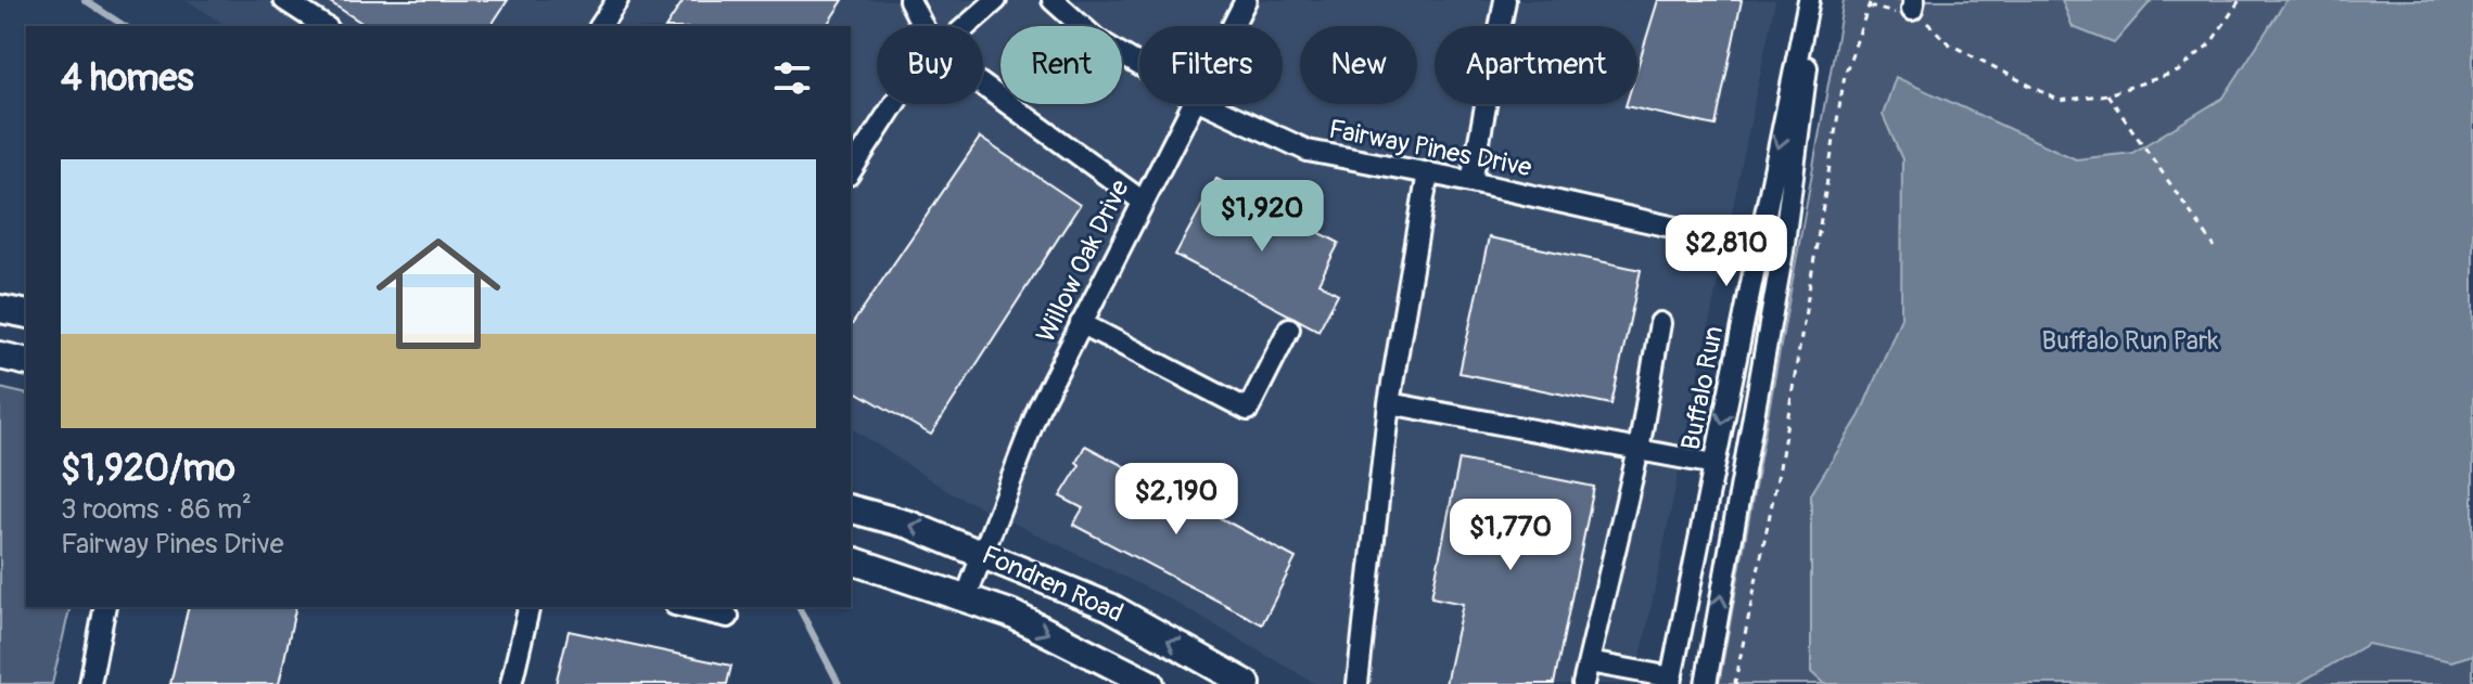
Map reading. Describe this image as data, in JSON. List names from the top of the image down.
{
  "streets": {
    "main road": ["Fondren Road"],
    "street": ["Fairway Pines Drive", "Willow Oak Drive", "Buffalo Run"]
  },
  "crossings": [
    ["Fairway Pines Drive", "Buffalo Run"],
    ["Willow Oak Drive", "Fondren Road"]
  ],
  "parks": ["Buffalo Run Park"],
  "page": {
    "chip": [
      "Buy",
      "Rent",
      "Filters",
      "New",
      "Apartment"
    ],
    "heading": "4 homes",
    "list": [
      {
        "name": "$1,920/mo",
        "note": "3 rooms · 86 m² · Fairway Pines Drive"
      }
    ],
    "price": [
      "$1,920",
      "$2,810",
      "$2,190",
      "$1,770"
    ]
  }
}
